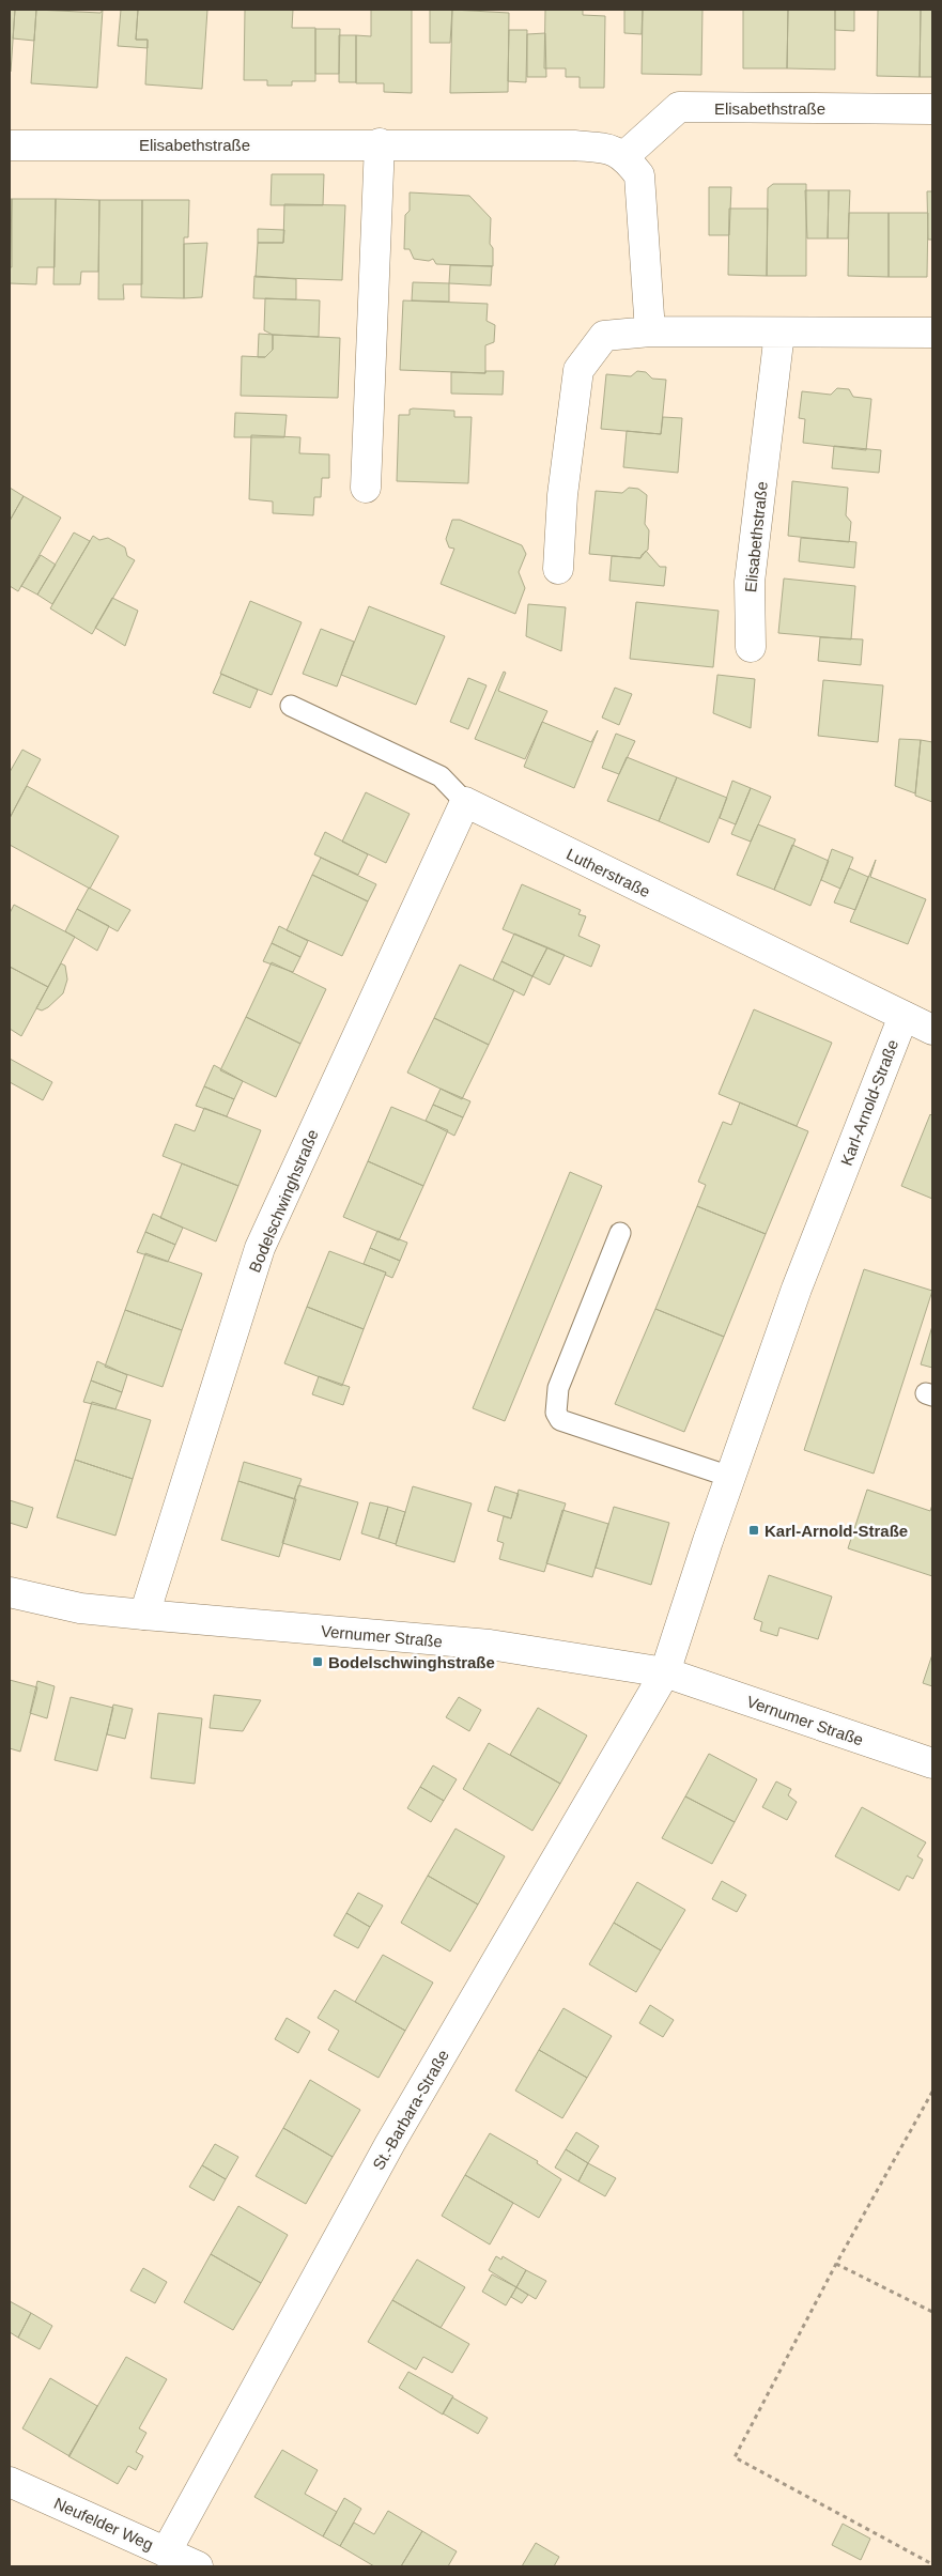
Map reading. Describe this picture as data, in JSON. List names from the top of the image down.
{
  "streets": {
    "street": [
      "Elisabethstraße",
      "Lutherstraße",
      "Karl-Arnold-Straße",
      "Bodelschwinghstraße",
      "Vernumer Straße",
      "St.-Barbara-Straße",
      "Neufelder Weg"
    ]
  },
  "crossings": [
    ["Lutherstraße", "Karl-Arnold-Straße"],
    ["Lutherstraße", "Bodelschwinghstraße"],
    ["Karl-Arnold-Straße", "Vernumer Straße"],
    ["Karl-Arnold-Straße", "St.-Barbara-Straße"],
    ["Bodelschwinghstraße", "Vernumer Straße"],
    ["Vernumer Straße", "St.-Barbara-Straße"],
    ["St.-Barbara-Straße", "Neufelder Weg"]
  ],
  "places": {
    "transit": ["Karl-Arnold-Straße", "Bodelschwinghstraße"]
  }
}
